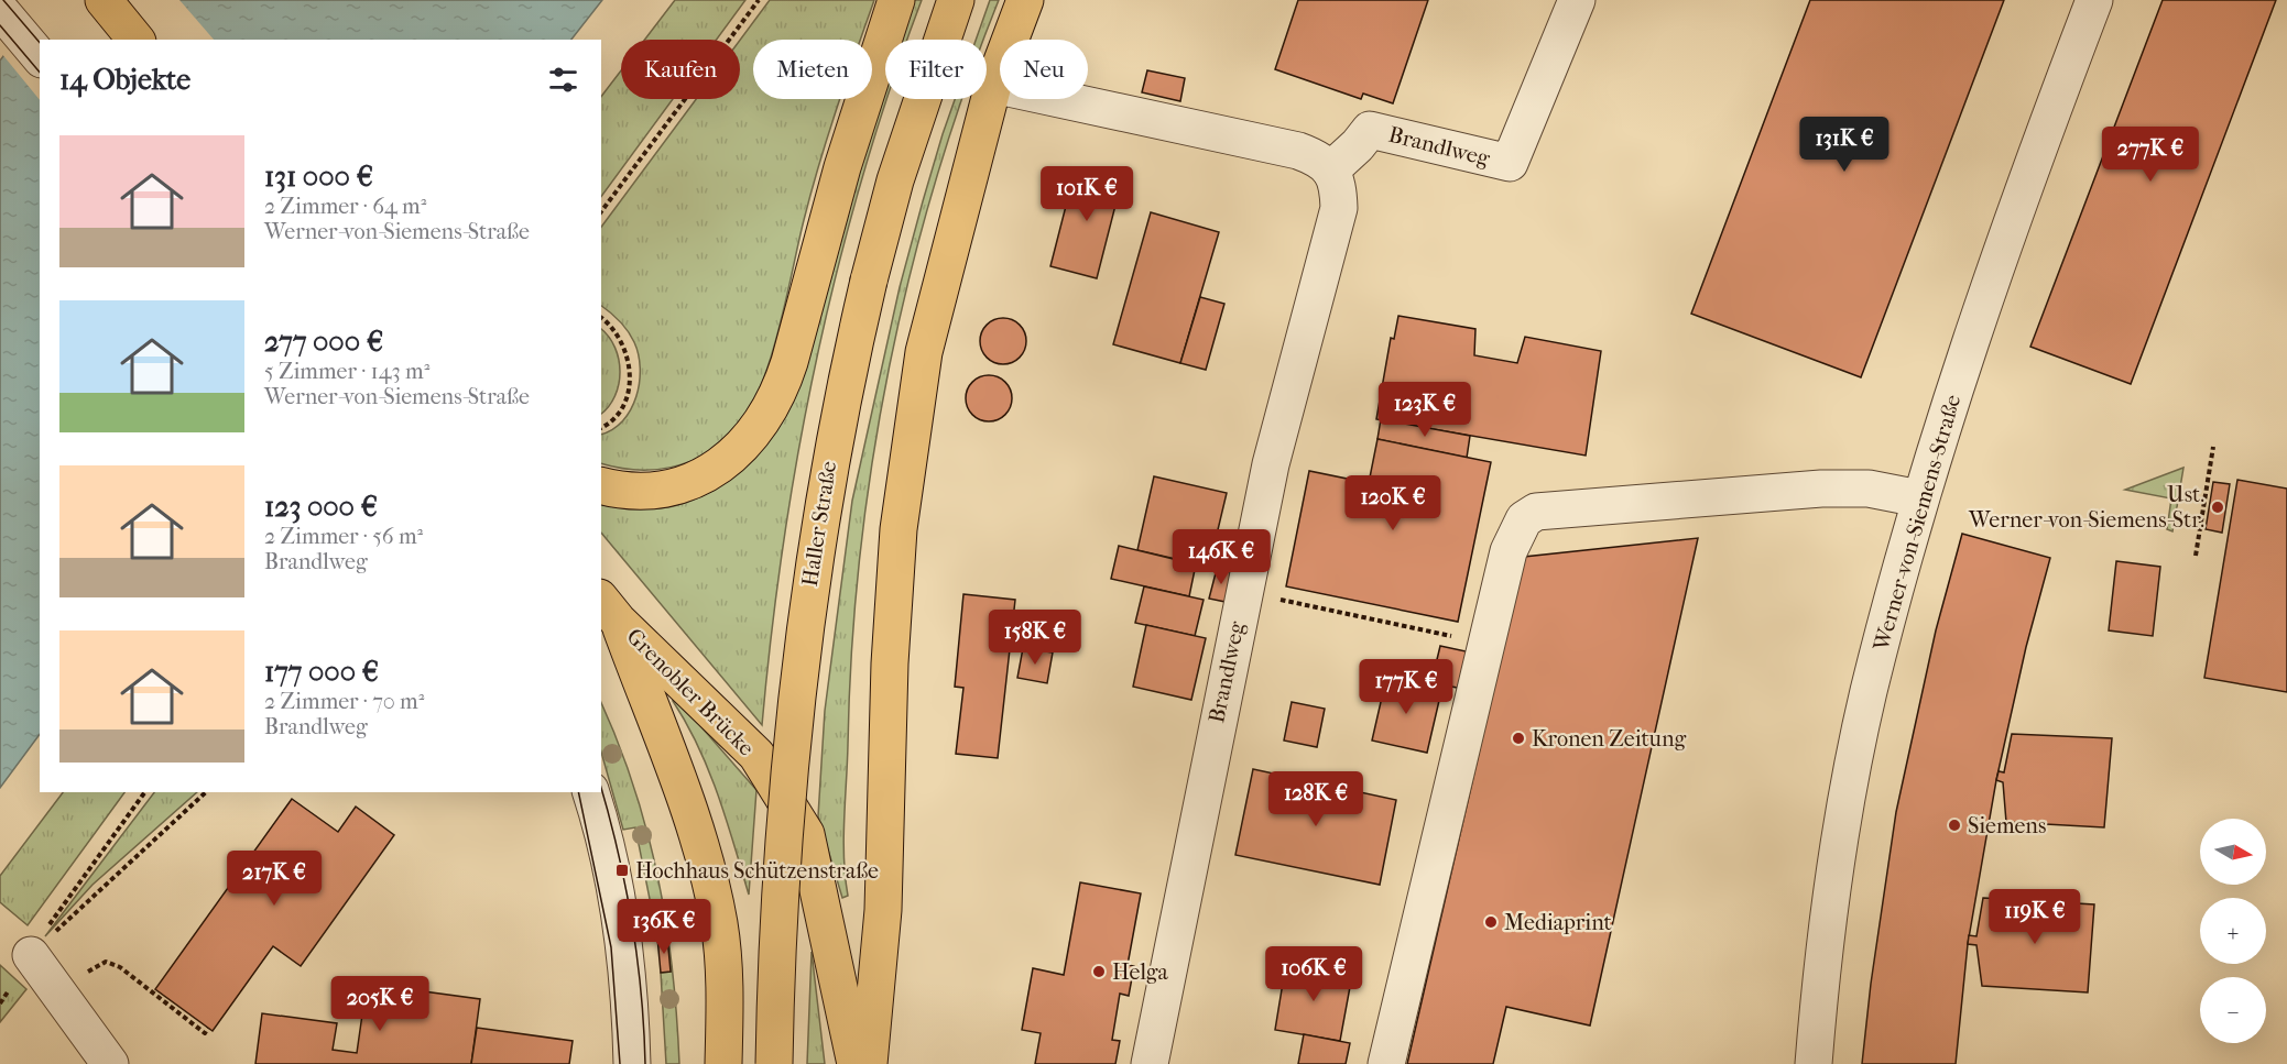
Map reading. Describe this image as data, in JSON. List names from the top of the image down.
{
  "streets": {
    "main road": ["Haller Straße", "Grenobler Brücke"],
    "street": ["Brandlweg", "Werner-von-Siemens-Straße"]
  },
  "places": {
    "other": [
      "Ust. Werner-von-Siemens-Str.",
      "Kronen Zeitung",
      "Siemens",
      "Mediaprint",
      "Helga"
    ],
    "transit": ["Hochhaus Schützenstraße"]
  },
  "north": "right",
  "page": {
    "chip": [
      "Kaufen",
      "Mieten",
      "Filter",
      "Neu"
    ],
    "heading": "14 Objekte",
    "price": [
      "131K €",
      "277K €",
      "101K €",
      "123K €",
      "120K €",
      "146K €",
      "158K €",
      "177K €",
      "128K €",
      "217K €",
      "119K €",
      "136K €",
      "106K €",
      "205K €"
    ],
    "list": [
      {
        "name": "131 000 €",
        "note": "2 Zimmer · 64 m² · Werner-von-Siemens-Straße"
      },
      {
        "name": "277 000 €",
        "note": "5 Zimmer · 143 m² · Werner-von-Siemens-Straße"
      },
      {
        "name": "123 000 €",
        "note": "2 Zimmer · 56 m² · Brandlweg"
      },
      {
        "name": "177 000 €",
        "note": "2 Zimmer · 70 m² · Brandlweg"
      }
    ],
    "map_buttons": ["+", "−"]
  }
}
